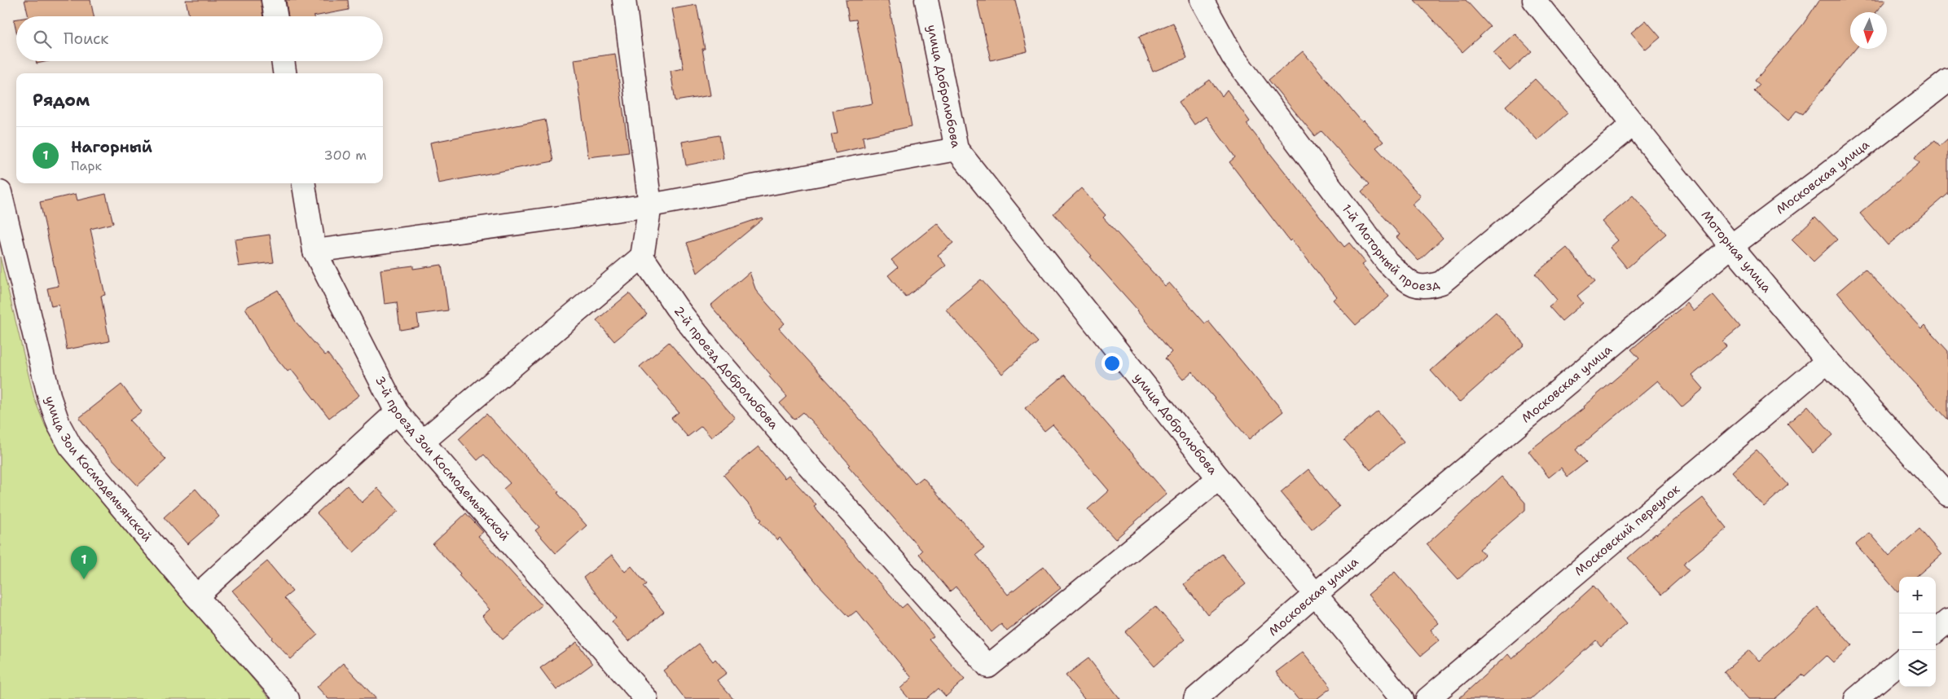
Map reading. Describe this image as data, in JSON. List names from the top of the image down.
{
  "streets": {
    "street": [
      "улица Добролюбова",
      "Московская улица",
      "1-й Моторный проезд",
      "Моторная улица",
      "2-й проезд Добролюбова",
      "3-й проезд Зои Космодемьянской",
      "улица Зои Космодемьянской",
      "Московский переулок"
    ]
  },
  "crossings": [
    ["улица Добролюбова", "Московская улица"],
    ["улица Добролюбова", "2-й проезд Добролюбова"],
    ["Московская улица", "Моторная улица"],
    ["1-й Моторный проезд", "Моторная улица"],
    ["Моторная улица", "Московский переулок"]
  ],
  "north": "bottom",
  "page": {
    "search": "Поиск",
    "heading": "Рядом",
    "list": [
      {
        "mark": "1",
        "name": "Нагорный",
        "note": "Парк",
        "value": "300 m"
      }
    ],
    "pins": "1",
    "map_buttons": ["+", "−"]
  }
}
